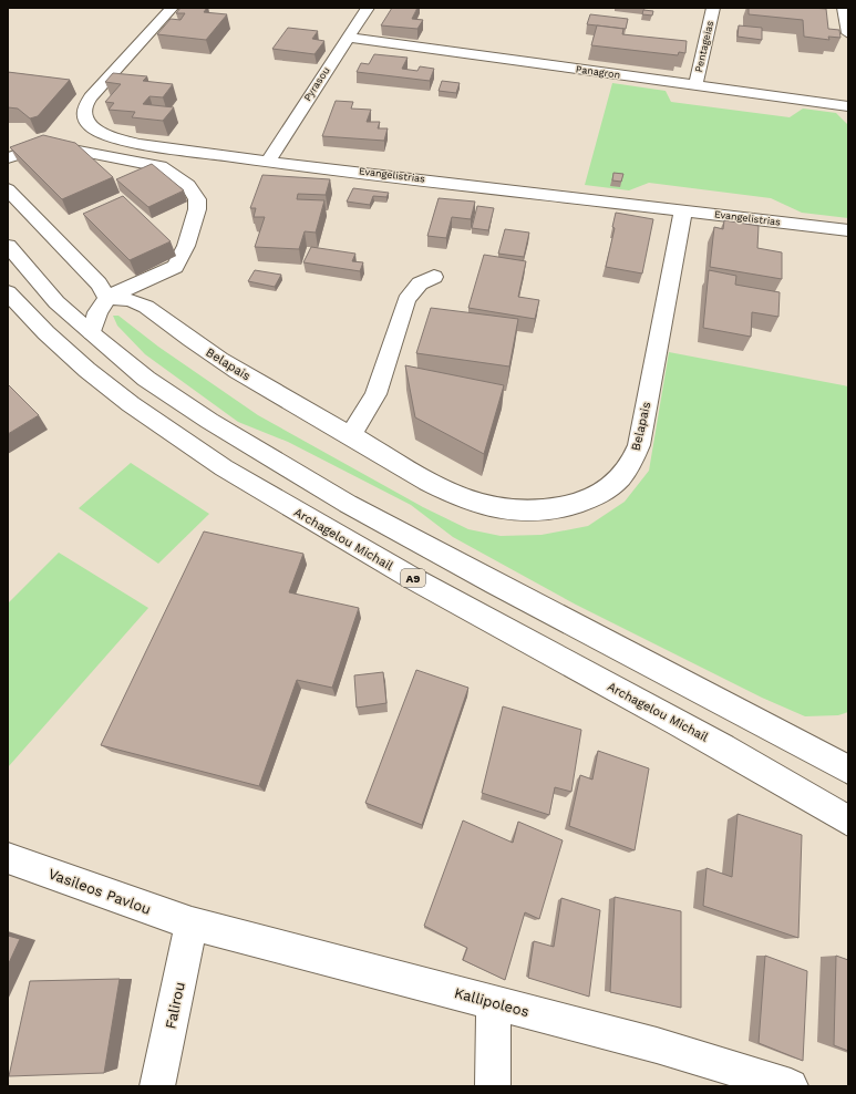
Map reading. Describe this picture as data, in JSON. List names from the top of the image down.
{
  "streets": {
    "street": [
      "Pentageias",
      "Panagron",
      "Pyrasou",
      "Evangelistrias",
      "Belapais",
      "Archagelou Michail",
      "A9",
      "Vasileos Pavlou",
      "Kallipoleos",
      "Falirou"
    ]
  },
  "crossings": [
    ["Pentageias", "Panagron"],
    ["Panagron", "Pyrasou"],
    ["Pyrasou", "Evangelistrias"],
    ["Evangelistrias", "Belapais"],
    ["Vasileos Pavlou", "Kallipoleos"],
    ["Vasileos Pavlou", "Falirou"],
    ["Kallipoleos", "Falirou"]
  ]
}
